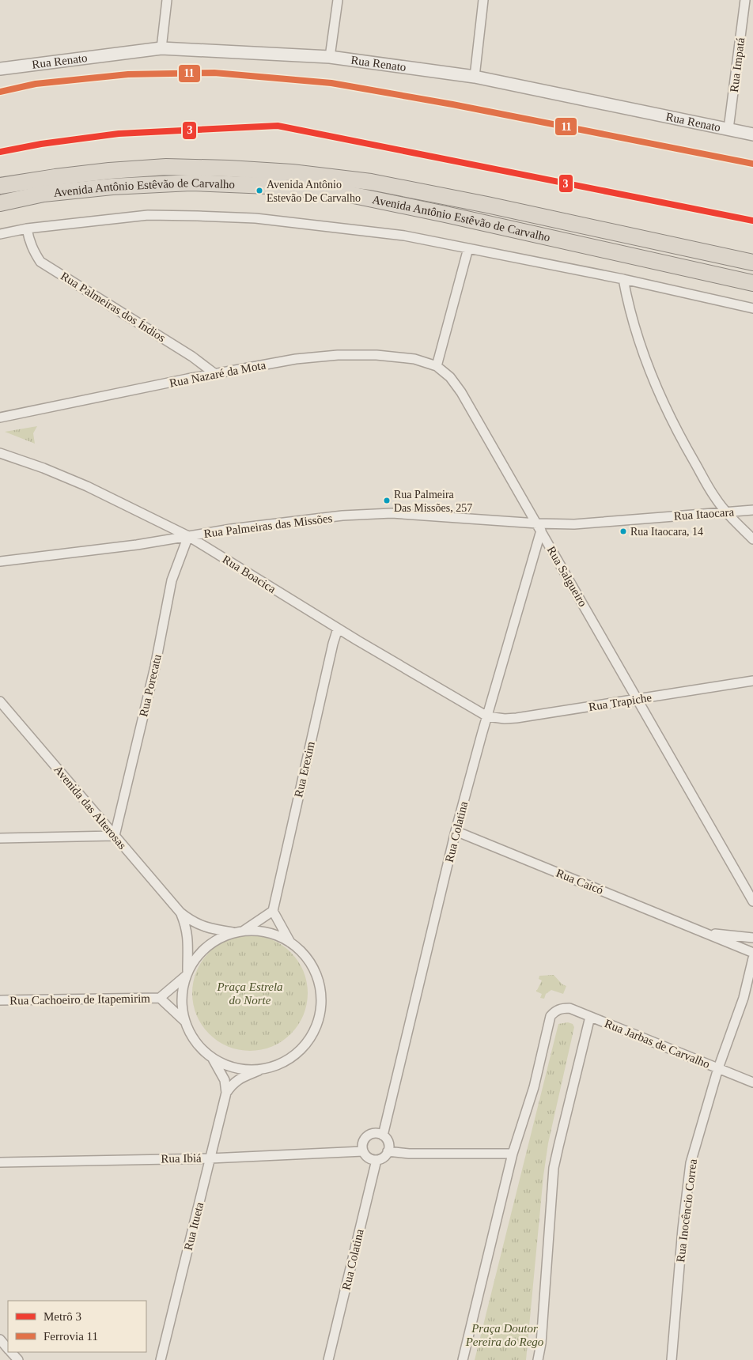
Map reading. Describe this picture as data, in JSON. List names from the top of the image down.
{
  "streets": {
    "highway": ["Avenida Antônio Estêvão de Carvalho"],
    "street": [
      "Rua Renato",
      "Rua Impatá",
      "Rua Palmeiras dos Índios",
      "Rua Nazaré da Mota",
      "Rua Itaocara",
      "Rua Palmeiras das Missões",
      "Rua Boacica",
      "Rua Salgueiro",
      "Rua Porecatu",
      "Rua Trapiche",
      "Rua Erexim",
      "Avenida das Alterosas",
      "Rua Colatina",
      "Rua Caicó",
      "Rua Cachoeiro de Itapemirim",
      "Rua Jarbas de Carvalho",
      "Rua Ibiá",
      "Rua Inocêncio Correa",
      "Rua Itueta"
    ]
  },
  "crossings": [
    ["Rua Renato", "Rua Impatá"],
    ["Rua Palmeiras dos Índios", "Rua Nazaré da Mota"],
    ["Rua Nazaré da Mota", "Rua Salgueiro"],
    ["Rua Itaocara", "Rua Palmeiras das Missões"],
    ["Rua Itaocara", "Rua Salgueiro"],
    ["Rua Itaocara", "Rua Colatina"],
    ["Rua Palmeiras das Missões", "Rua Boacica"],
    ["Rua Palmeiras das Missões", "Rua Salgueiro"],
    ["Rua Palmeiras das Missões", "Rua Porecatu"],
    ["Rua Palmeiras das Missões", "Rua Colatina"],
    ["Rua Boacica", "Rua Porecatu"],
    ["Rua Boacica", "Rua Trapiche"],
    ["Rua Boacica", "Rua Erexim"],
    ["Rua Boacica", "Rua Colatina"],
    ["Rua Salgueiro", "Rua Trapiche"],
    ["Rua Salgueiro", "Rua Colatina"],
    ["Rua Porecatu", "Avenida das Alterosas"],
    ["Rua Trapiche", "Rua Colatina"],
    ["Avenida das Alterosas", "Rua Cachoeiro de Itapemirim"],
    ["Avenida das Alterosas", "Rua Itueta"],
    ["Rua Colatina", "Rua Caicó"],
    ["Rua Colatina", "Rua Ibiá"],
    ["Rua Caicó", "Rua Inocêncio Correa"],
    ["Rua Cachoeiro de Itapemirim", "Rua Itueta"],
    ["Rua Jarbas de Carvalho", "Rua Inocêncio Correa"],
    ["Rua Ibiá", "Rua Itueta"]
  ],
  "parks": ["Praça Estrela do Norte", "Praça Doutor Pereira do Rego"],
  "places": ["Avenida Antônio Estevão De Carvalho", "Rua Palmeira Das Missões, 257", "Rua Itaocara, 14"],
  "lines": ["rail line 11", "metro line 3"],
  "legend": ["Metrô 3", "Ferrovia 11"]
}
